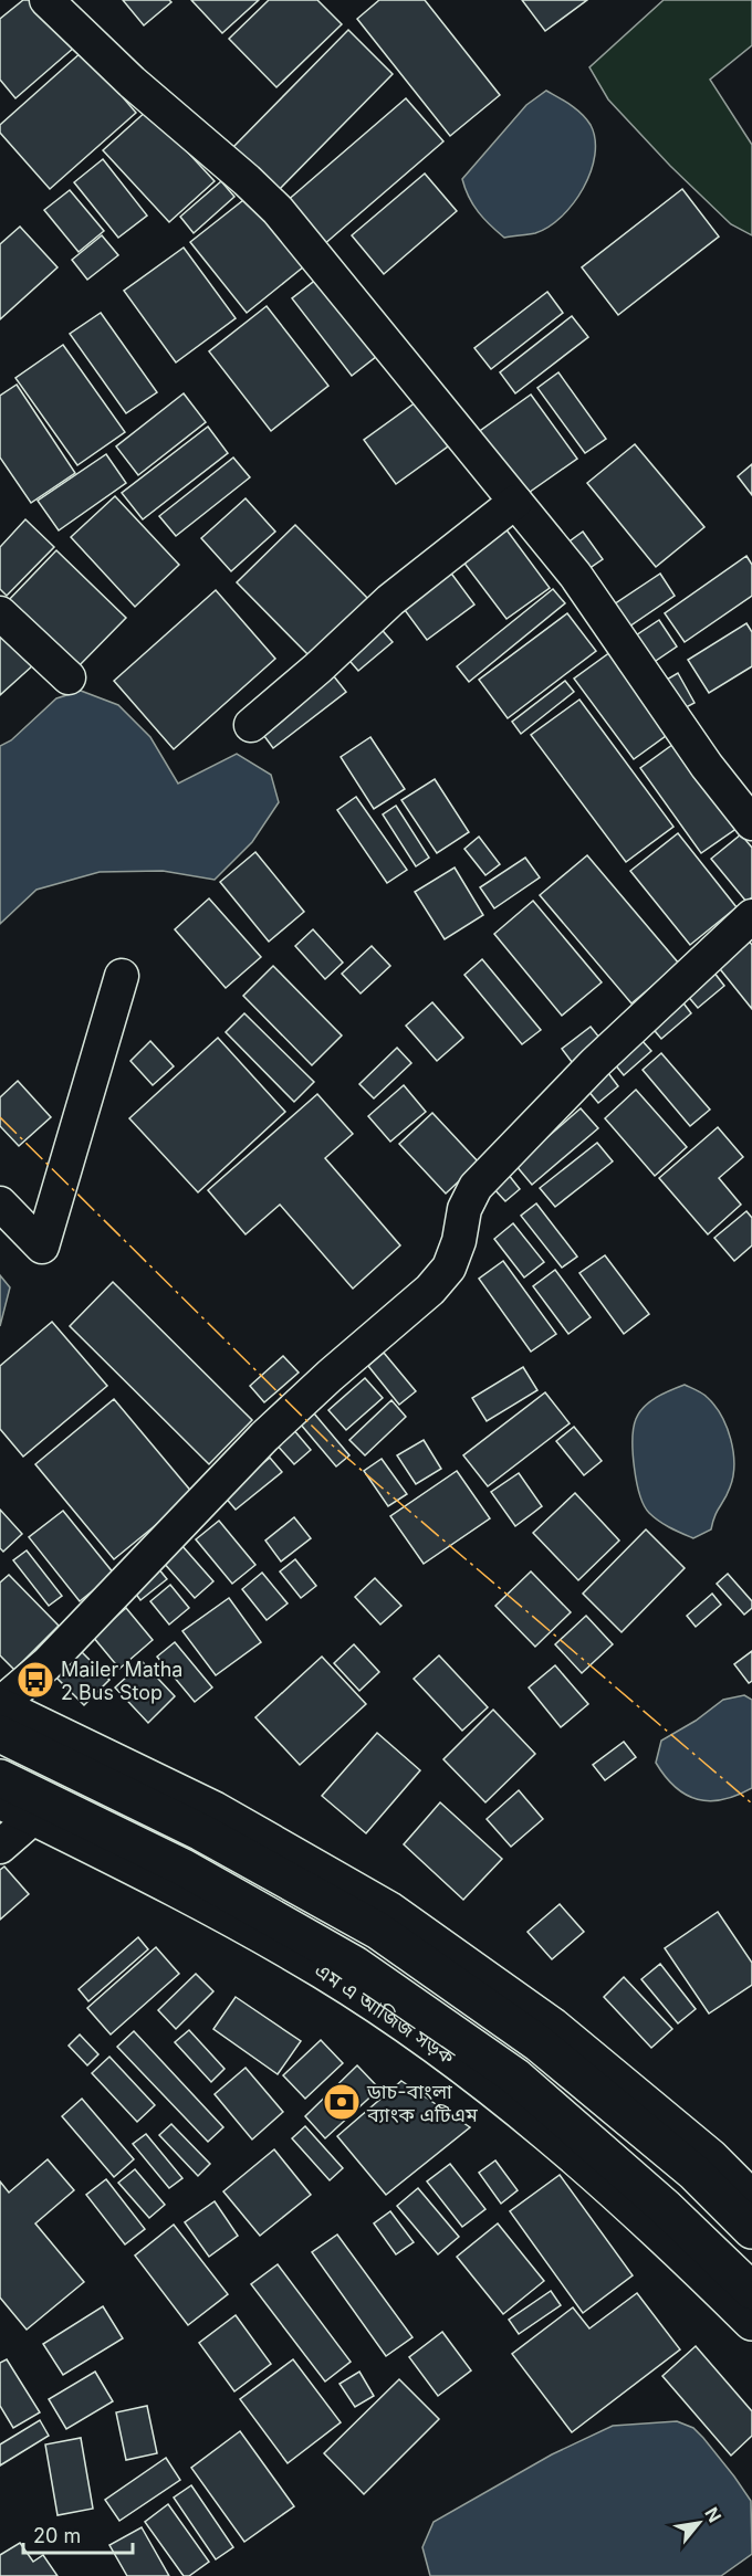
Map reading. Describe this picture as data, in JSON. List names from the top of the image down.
{
  "streets": {
    "main road": ["এম এ আজিজ সড়ক"]
  },
  "places": {
    "bus stop": ["Mailer Matha 2 Bus Stop"],
    "bank": ["ডাচ-বাংলা ব্যাংক এটিএম"]
  },
  "scale_bar": "20 m",
  "north": "top right"
}
